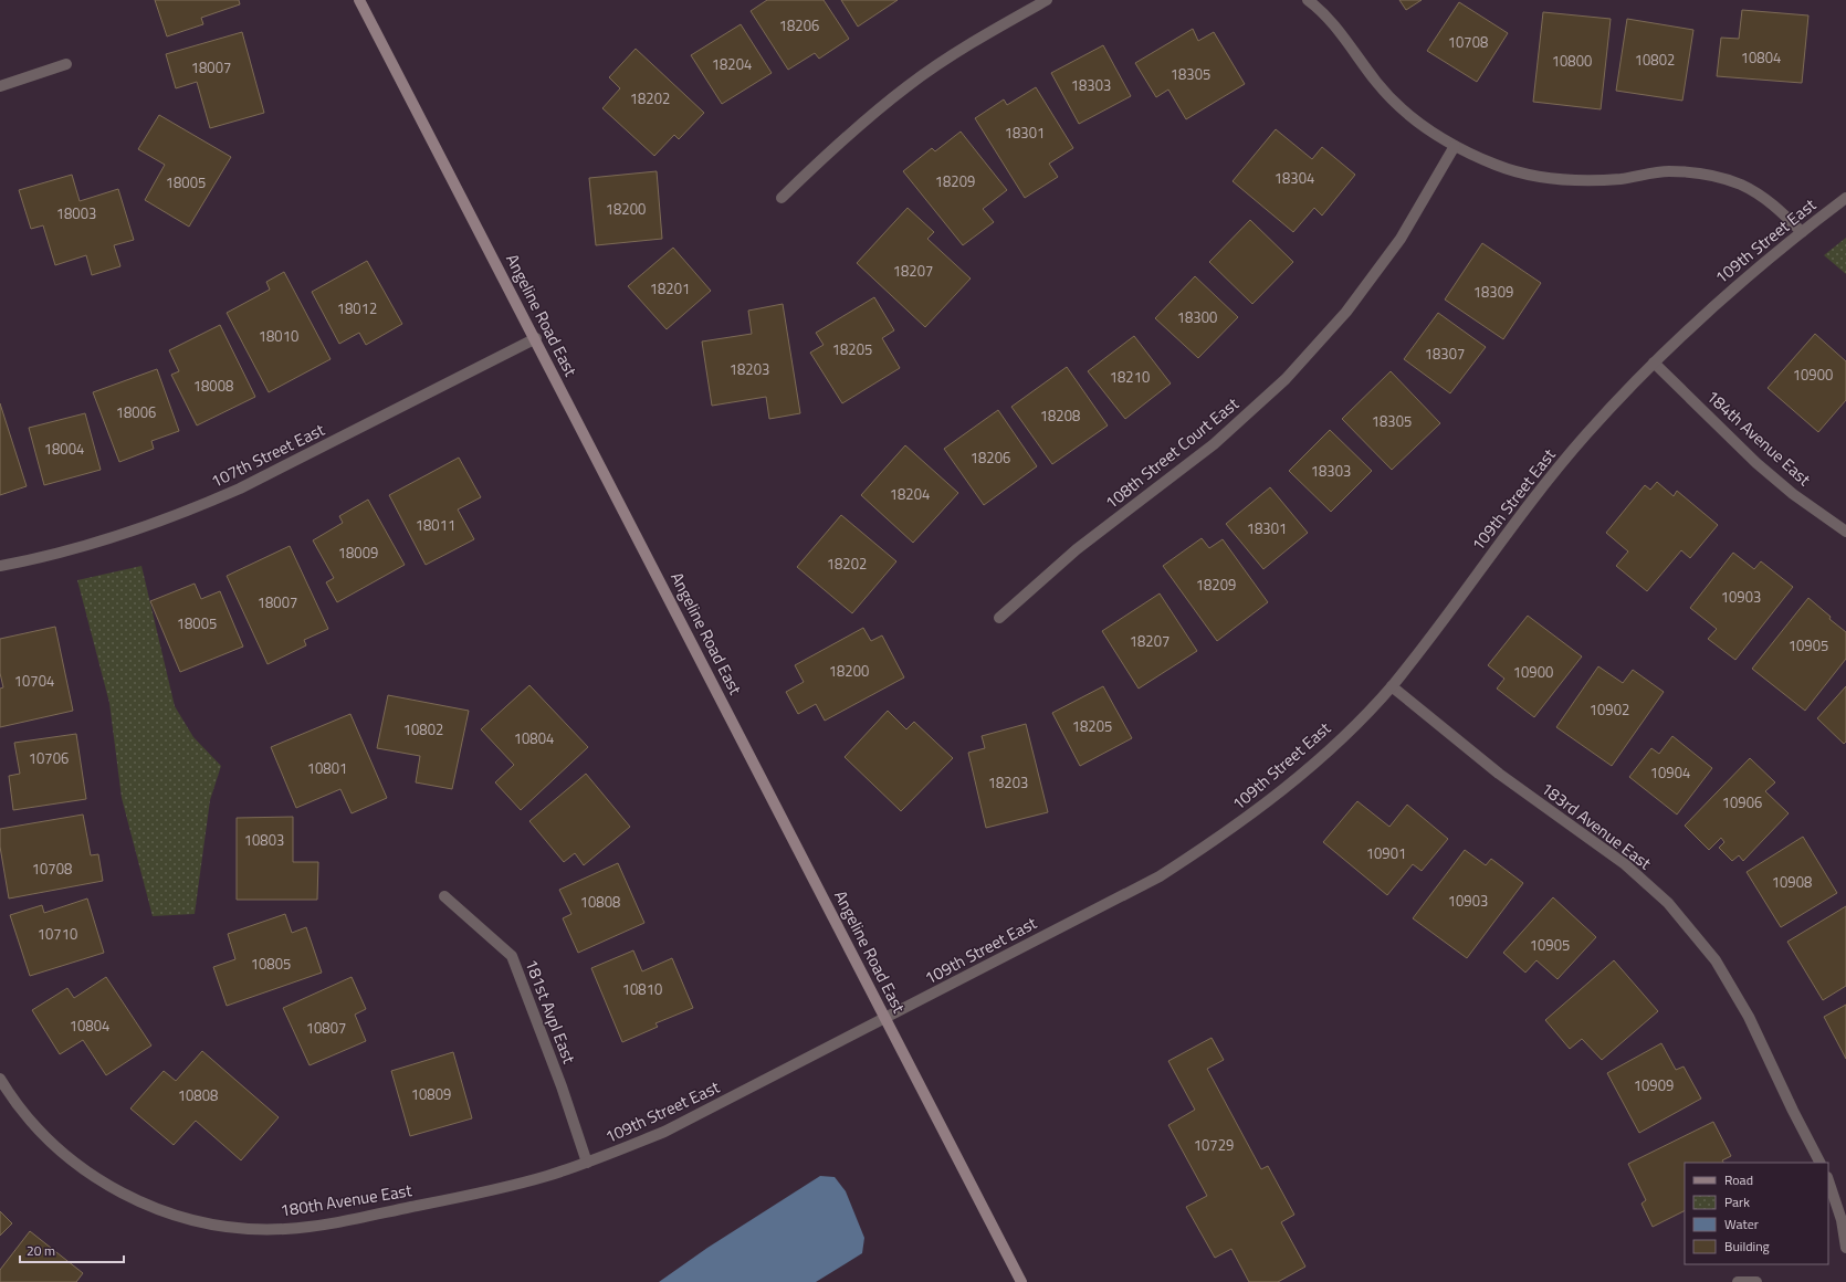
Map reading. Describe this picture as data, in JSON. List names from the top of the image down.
{
  "streets": {
    "street": [
      "109th Street East",
      "Angeline Road East",
      "184th Avenue East",
      "108th Street Court East",
      "107th Street East",
      "183rd Avenue East",
      "181st Avpl East",
      "180th Avenue East"
    ]
  },
  "crossings": [
    ["109th Street East", "Angeline Road East"],
    ["109th Street East", "184th Avenue East"],
    ["109th Street East", "183rd Avenue East"],
    ["109th Street East", "181st Avpl East"],
    ["109th Street East", "180th Avenue East"],
    ["Angeline Road East", "107th Street East"],
    ["181st Avpl East", "180th Avenue East"]
  ],
  "house_numbers": [
    "18206",
    "10708",
    "10804",
    "10802",
    "10800",
    "18204",
    "18007",
    "18305",
    "18303",
    "18202",
    "18301",
    "18304",
    "18209",
    "18005",
    "18200",
    "18003",
    "18207",
    "18201",
    "18309",
    "18012",
    "18300",
    "18010",
    "18205",
    "18307",
    "18203",
    "10900",
    "18210",
    "18008",
    "18006",
    "18208",
    "18305",
    "18004",
    "18206",
    "18303",
    "18204",
    "18011",
    "18301",
    "18009",
    "18202",
    "18209",
    "10903",
    "18007",
    "18005",
    "18207",
    "10905",
    "18200",
    "10900",
    "10704",
    "10902",
    "18205",
    "10802",
    "10804",
    "10706",
    "10801",
    "10904",
    "18203",
    "10906",
    "10803",
    "10901",
    "10708",
    "10908",
    "10903",
    "10808",
    "10710",
    "10905",
    "10805",
    "10810",
    "10804",
    "10807",
    "10909",
    "10809",
    "10808",
    "10729"
  ],
  "legend": [
    "Road",
    "Park",
    "Water",
    "Building"
  ],
  "scale_bar": "20 m"
}
